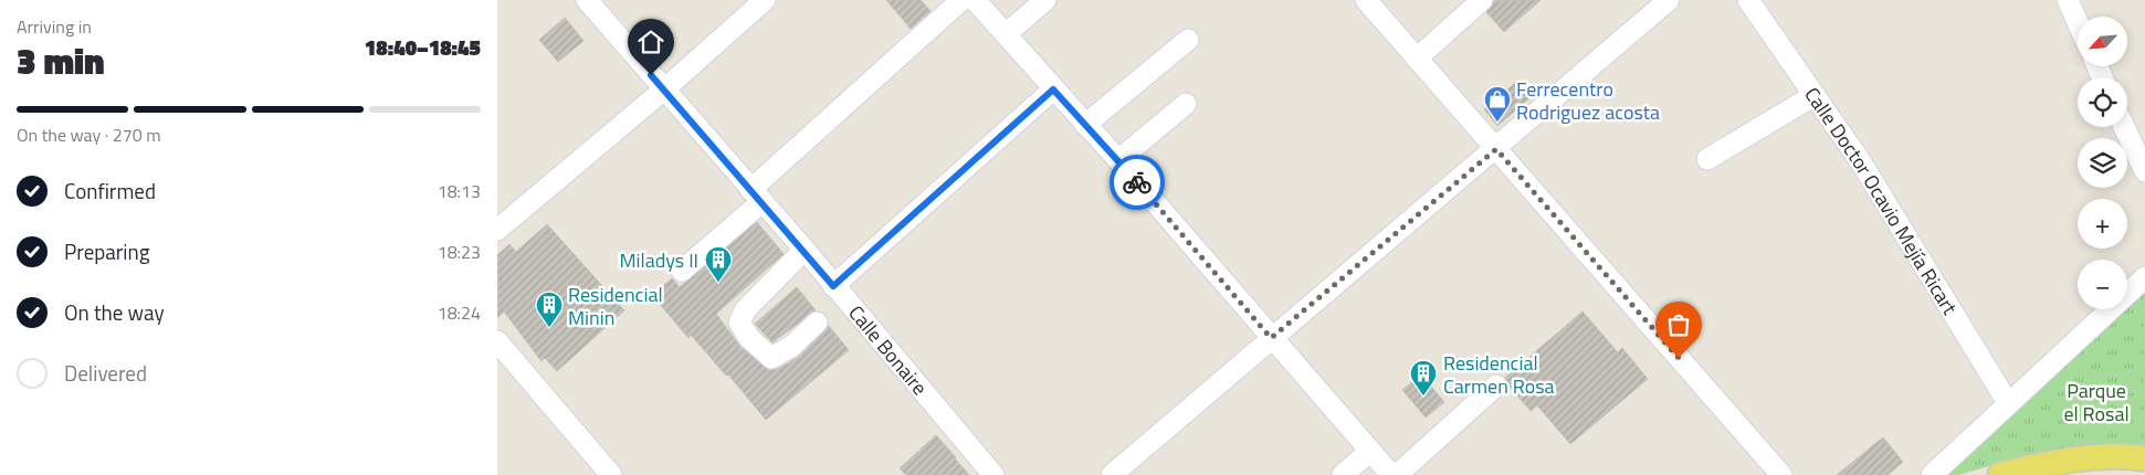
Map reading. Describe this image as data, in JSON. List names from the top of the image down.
{
  "streets": {
    "street": ["Calle Doctor Ocavio Mejía Ricart", "Calle Bonaire"]
  },
  "parks": ["Parque el Rosal"],
  "places": {
    "shop": ["Ferrecentro Rodriguez acosta"],
    "building": ["Miladys II", "Residencial Minin", "Residencial Carmen Rosa"]
  },
  "north": "bottom left",
  "page": {
    "heading": ["3 min", "Arriving in", "18:40–18:45"],
    "map_buttons": ["+", "−"],
    "bar": "On the way · 270 m",
    "list": [
      ["Confirmed", "18:13"],
      ["Preparing", "18:23"],
      ["On the way", "18:24"],
      "Delivered"
    ]
  }
}
